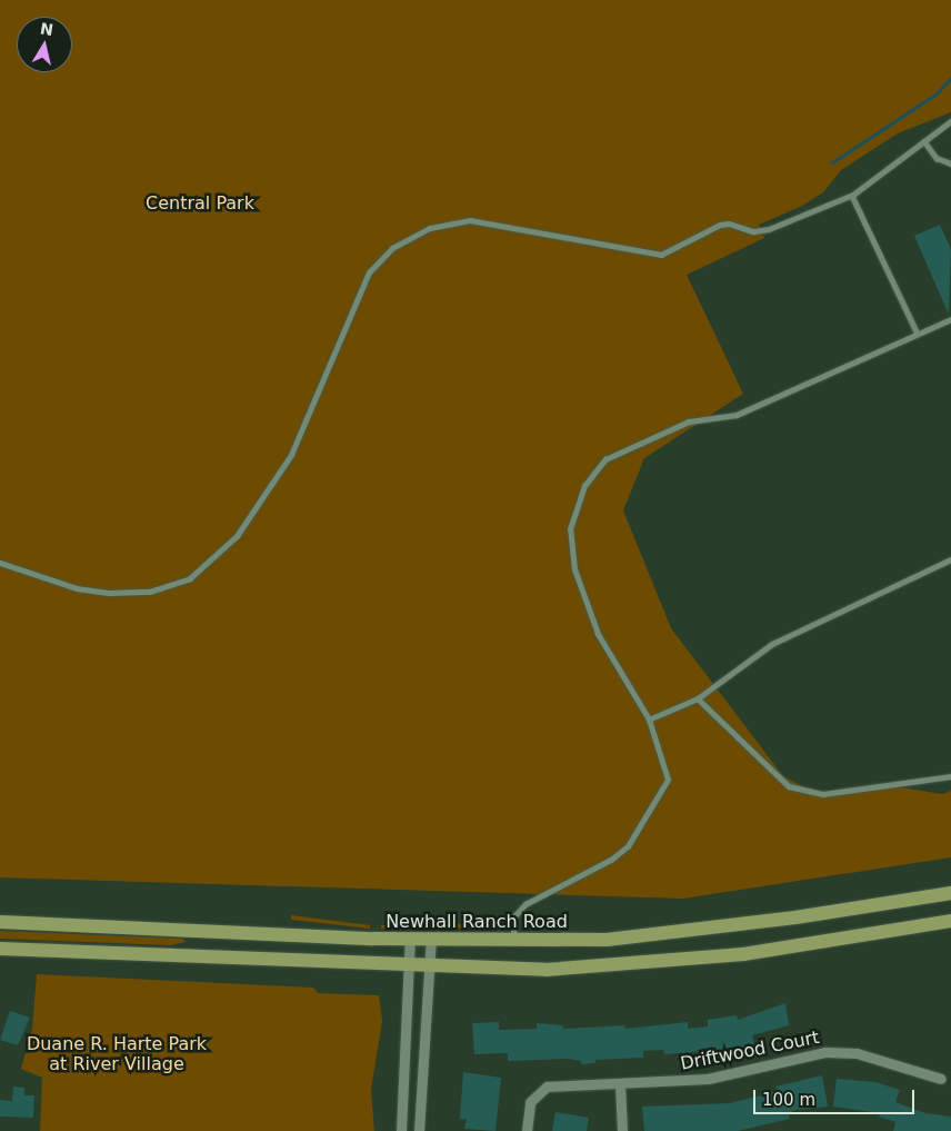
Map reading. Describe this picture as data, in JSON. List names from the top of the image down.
{
  "streets": {
    "main road": ["Newhall Ranch Road"],
    "street": ["Driftwood Court"]
  },
  "parks": ["Central Park", "Duane R. Harte Park at River Village"],
  "scale_bar": "100 m",
  "north": "top"
}
